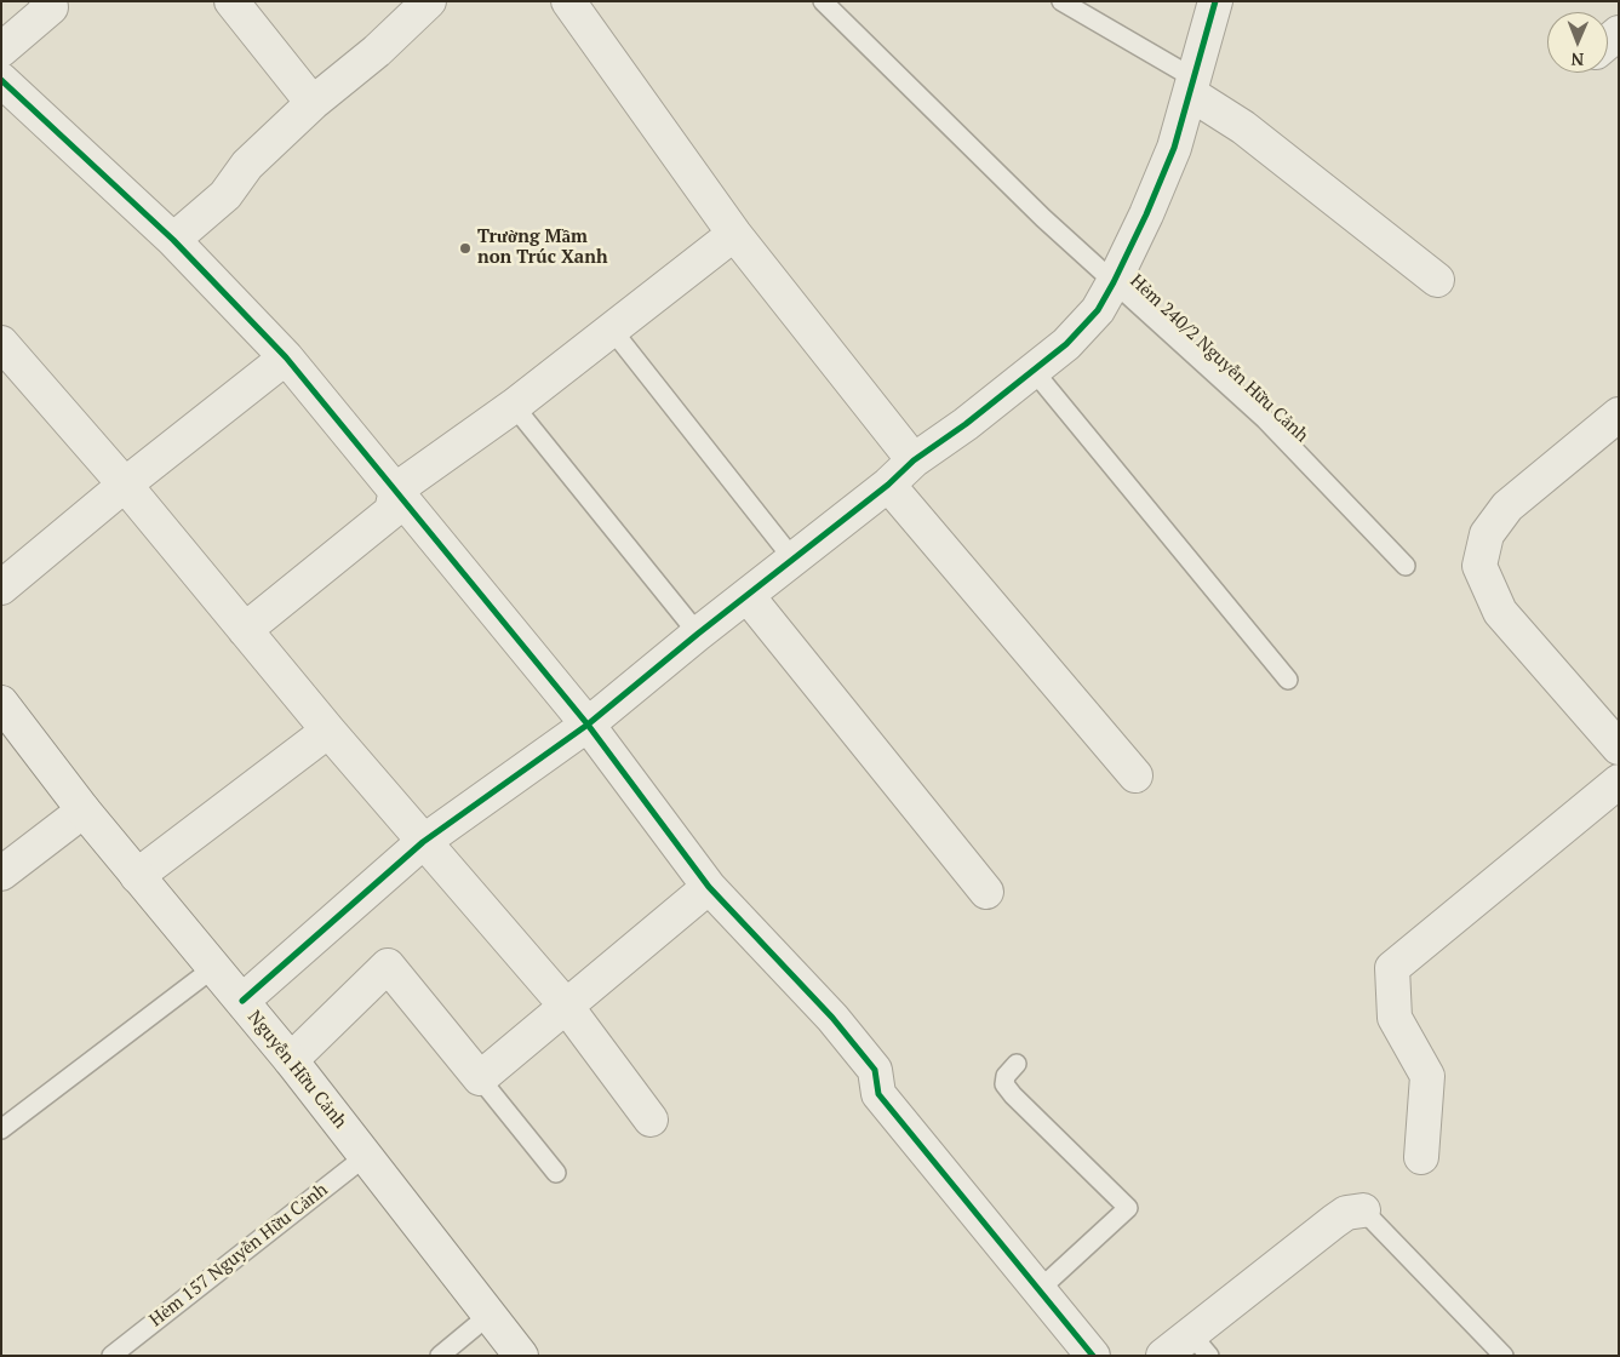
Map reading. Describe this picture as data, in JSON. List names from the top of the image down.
{
  "streets": {
    "street": ["Nguyễn Hữu Cảnh"],
    "lane": ["Hẻm 240/2 Nguyễn Hữu Cảnh", "Hẻm 157 Nguyễn Hữu Cảnh"]
  },
  "crossings": [
    ["Nguyễn Hữu Cảnh", "Hẻm 157 Nguyễn Hữu Cảnh"]
  ],
  "places": ["Trường Mầm non Trúc Xanh"],
  "north": "bottom"
}
